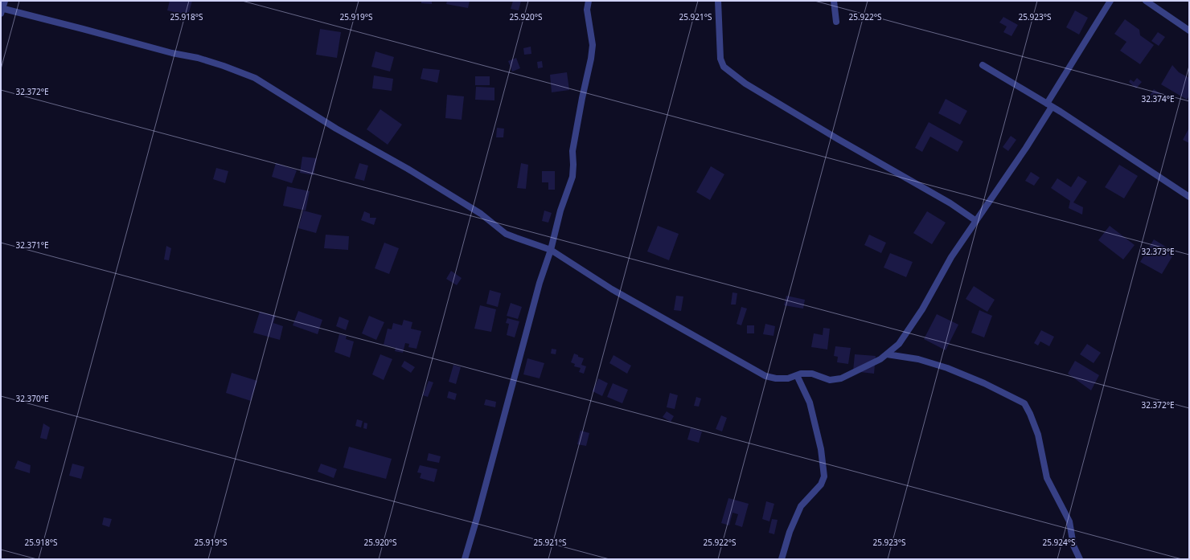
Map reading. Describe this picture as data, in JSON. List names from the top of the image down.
{
  "coordinates": [
    "25.919°S",
    "25.920°S",
    "25.921°S",
    "25.922°S",
    "25.918°S",
    "25.923°S",
    "32.372°E",
    "32.374°E",
    "32.371°E",
    "32.373°E",
    "32.370°E",
    "25.924°S"
  ]
}
